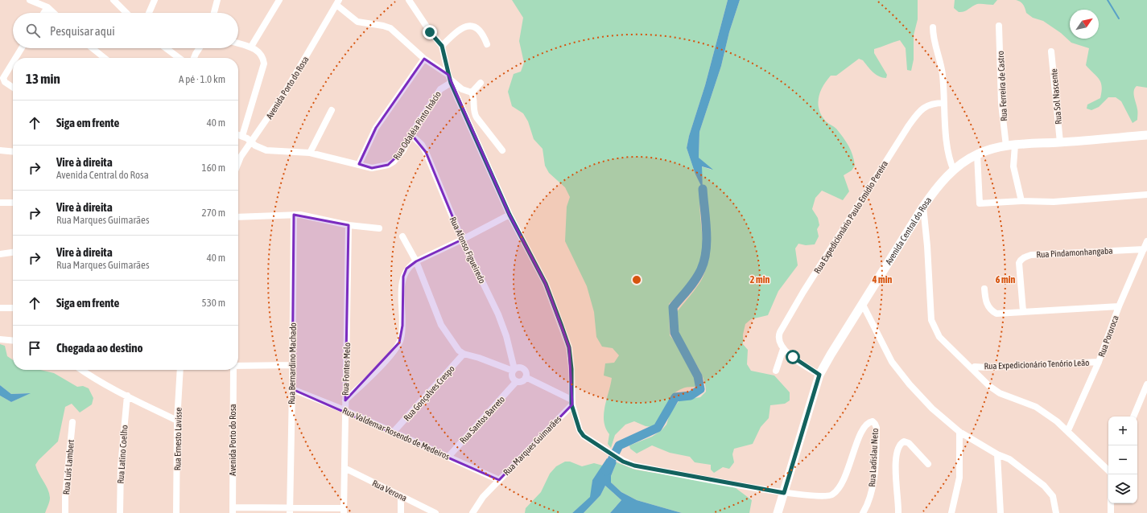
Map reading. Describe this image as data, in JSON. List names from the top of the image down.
{
  "streets": {
    "street": [
      "Rua Ferreira de Castro",
      "Avenida Porto do Rosa",
      "Rua Sol Nascente",
      "Rua Odaléia Pinto Inácio",
      "Rua Expedicionário Paulo Emídio Pereira",
      "Avenida Central do Rosa",
      "Rua Afonso Figueiredo",
      "Rua Pindamonhangaba",
      "Rua Pororoca",
      "Rua Bernardino Machado",
      "Rua Expedicionário Tenório Leão",
      "Rua Fontes Melo",
      "Rua Gonçalves Crespo",
      "Rua Santos Barreto",
      "Rua Valdemar Rosendo de Medeiros",
      "Rua Ernesto Lavisse",
      "Rua Marques Guimarães",
      "Rua Latino Coelho",
      "Rua Ladislau Neto",
      "Rua Luís Lambert",
      "Rua Verona"
    ]
  },
  "crossings": [
    ["Rua Ferreira de Castro", "Avenida Central do Rosa"],
    ["Avenida Porto do Rosa", "Rua Odaléia Pinto Inácio"],
    ["Rua Sol Nascente", "Avenida Central do Rosa"],
    ["Rua Odaléia Pinto Inácio", "Rua Afonso Figueiredo"],
    ["Avenida Central do Rosa", "Rua Marques Guimarães"],
    ["Avenida Central do Rosa", "Rua Ladislau Neto"],
    ["Rua Afonso Figueiredo", "Rua Santos Barreto"],
    ["Rua Pindamonhangaba", "Rua Pororoca"],
    ["Rua Pororoca", "Rua Expedicionário Tenório Leão"],
    ["Rua Bernardino Machado", "Rua Valdemar Rosendo de Medeiros"],
    ["Rua Fontes Melo", "Rua Valdemar Rosendo de Medeiros"],
    ["Rua Fontes Melo", "Rua Verona"],
    ["Rua Gonçalves Crespo", "Rua Valdemar Rosendo de Medeiros"],
    ["Rua Santos Barreto", "Rua Valdemar Rosendo de Medeiros"],
    ["Rua Valdemar Rosendo de Medeiros", "Rua Marques Guimarães"],
    ["Rua Marques Guimarães", "Rua Ladislau Neto"]
  ],
  "north": "top right",
  "page": {
    "search": "Pesquisar aqui",
    "heading": ["13 min", "A pé · 1.0 km"],
    "list": [
      ["Siga em frente", "40 m"],
      ["Vire à direita", "Avenida Central do Rosa", "160 m"],
      ["Vire à direita", "Rua Marques Guimarães", "270 m"],
      ["Vire à direita", "Rua Marques Guimarães", "40 m"],
      ["Siga em frente", "530 m"],
      "Chegada ao destino"
    ],
    "map_buttons": ["+", "−"]
  },
  "rings": ["2 min", "4 min", "6 min"]
}
